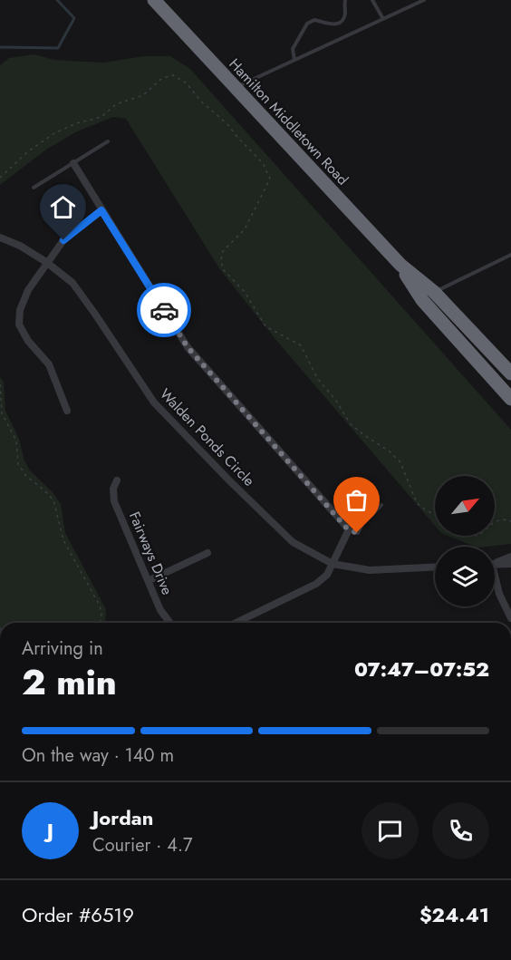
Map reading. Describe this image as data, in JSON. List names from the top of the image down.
{
  "streets": {
    "highway": ["Hamilton Middletown Road"],
    "street": ["Walden Ponds Circle", "Fairways Drive"]
  },
  "north": "top right",
  "page": {
    "heading": ["2 min", "Arriving in", "07:47–07:52"],
    "panel": [
      "Jordan",
      "Courier · 4.7",
      "Order #6519",
      "$24.41"
    ],
    "bar": "On the way · 140 m",
    "round": "J"
  }
}
